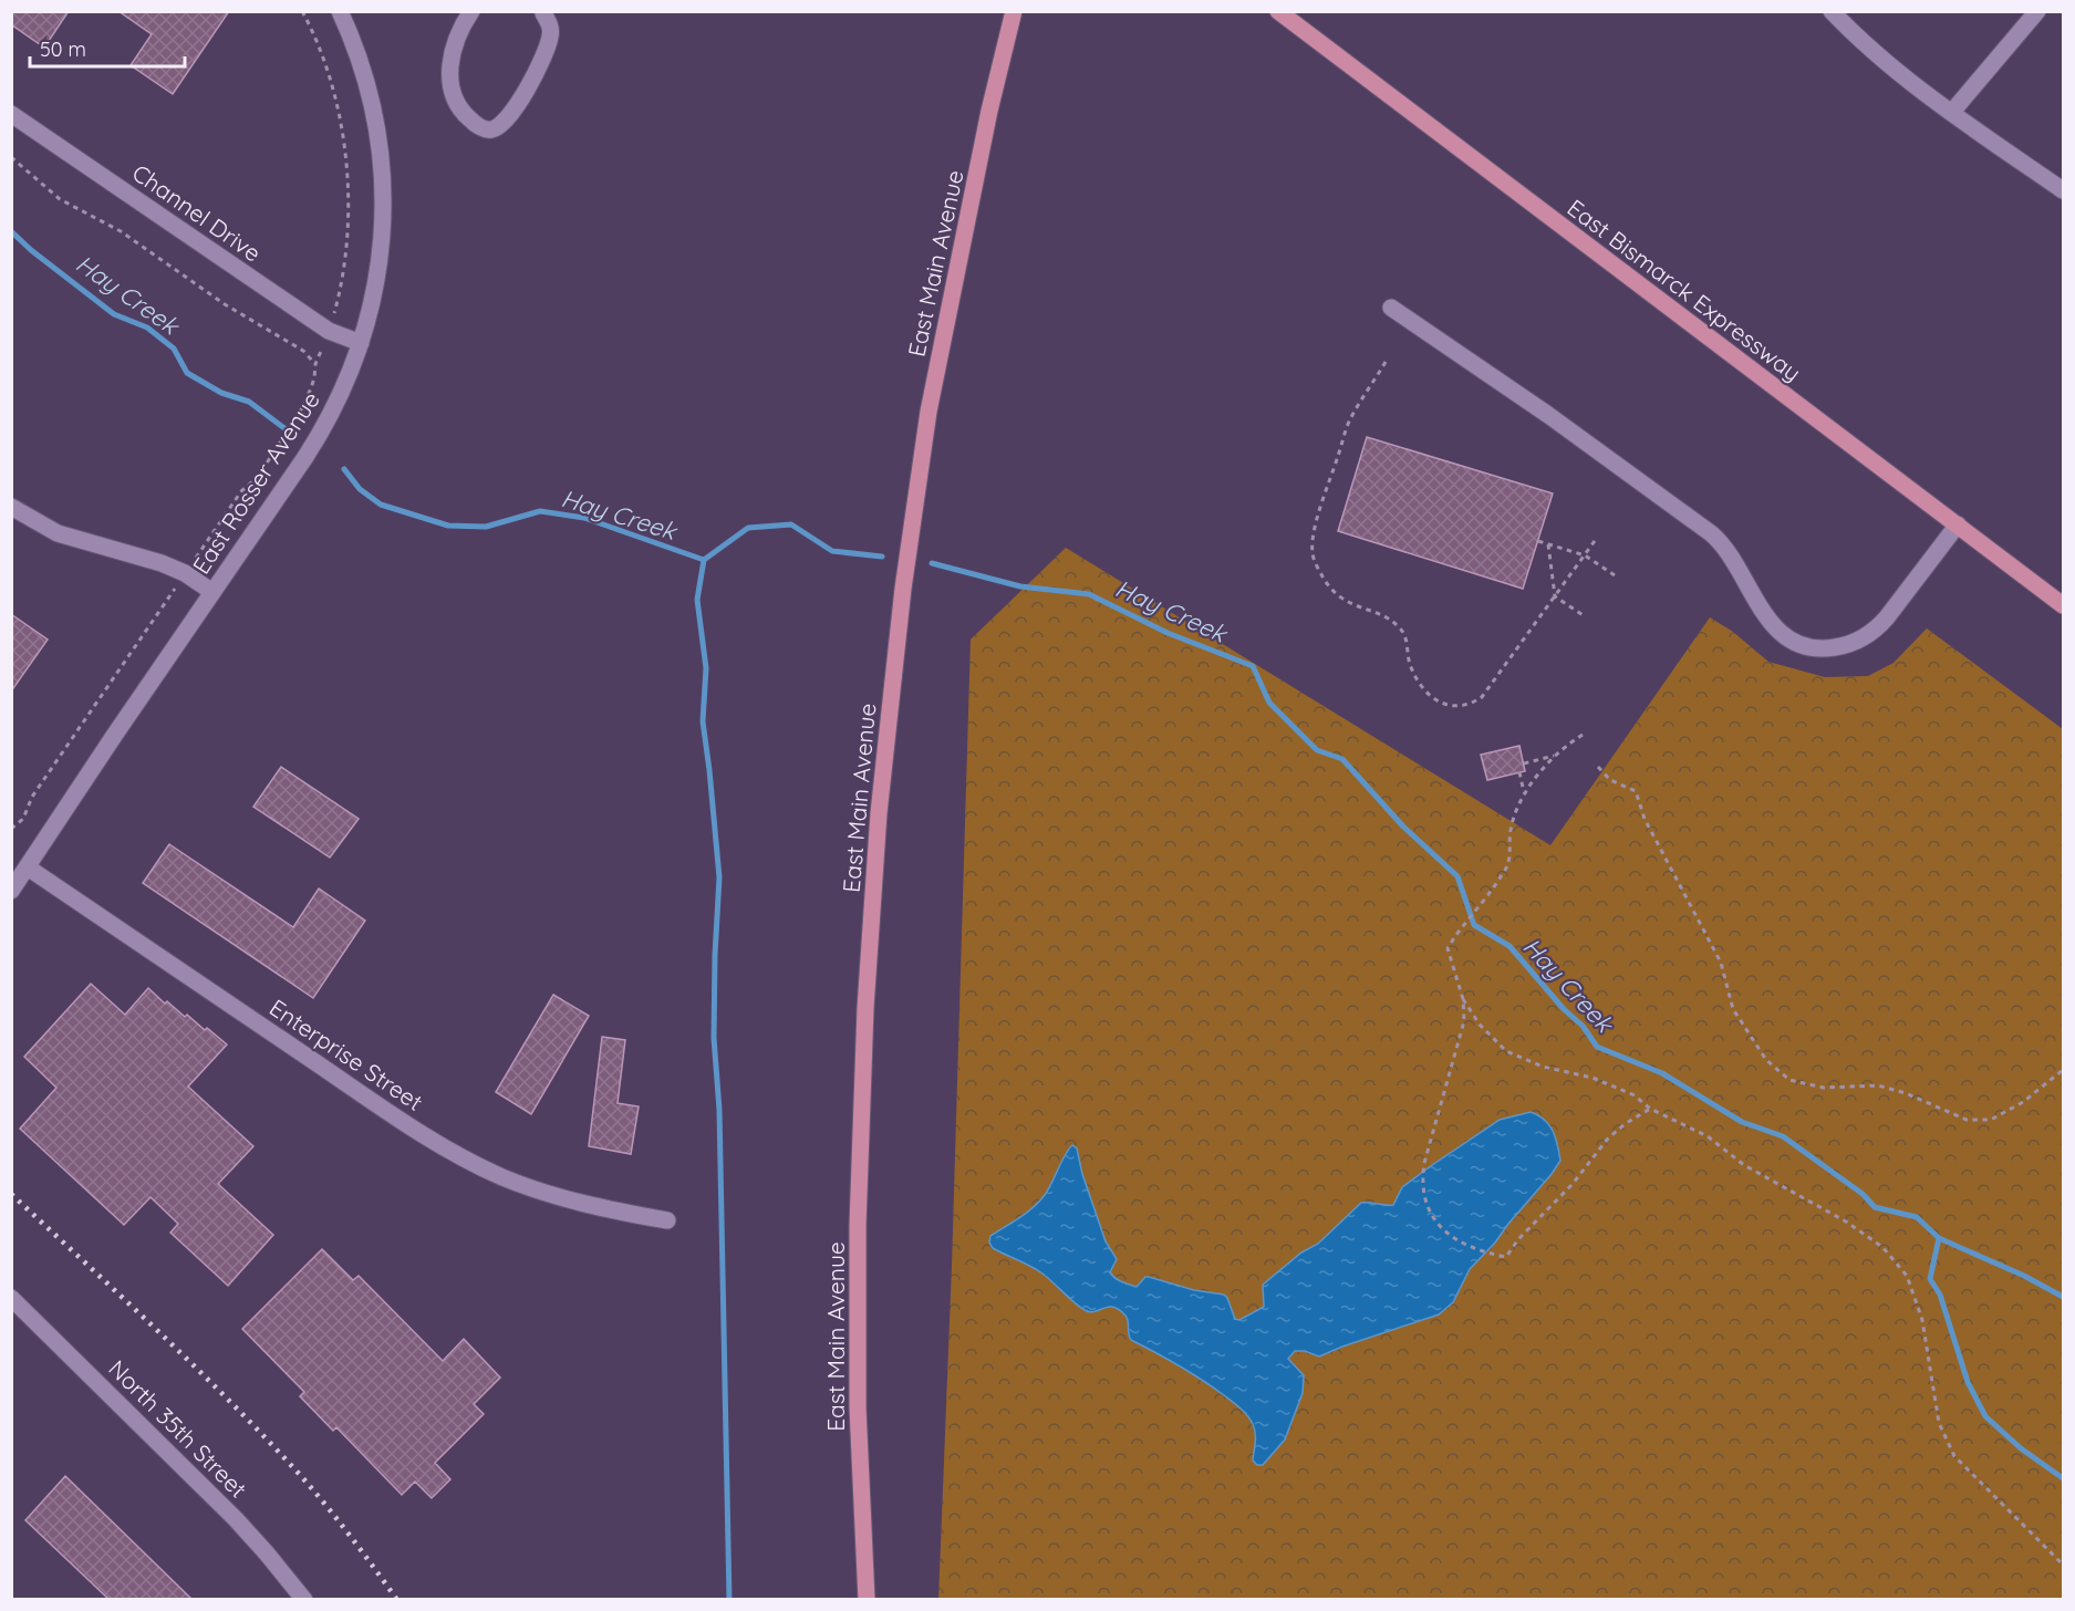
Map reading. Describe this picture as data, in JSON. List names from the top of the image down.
{
  "streets": {
    "main road": ["East Main Avenue", "East Bismarck Expressway"],
    "street": [
      "Channel Drive",
      "East Rosser Avenue",
      "Enterprise Street",
      "North 35th Street"
    ]
  },
  "crossings": [
    ["Channel Drive", "East Rosser Avenue"],
    ["East Rosser Avenue", "Enterprise Street"]
  ],
  "water": ["Hay Creek"],
  "scale_bar": "50 m"
}
